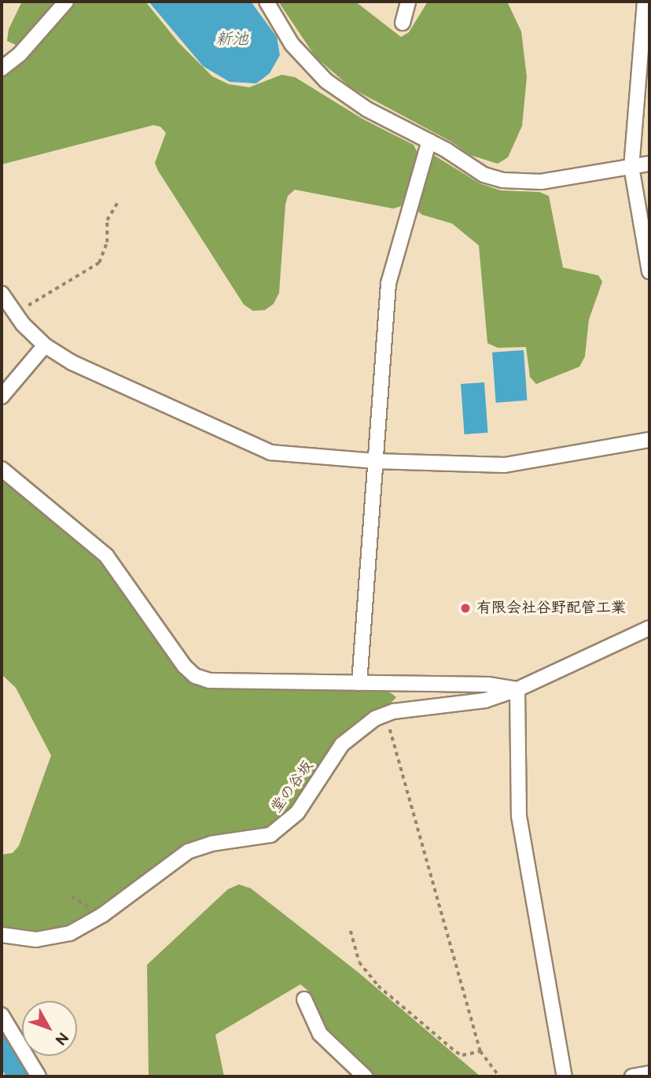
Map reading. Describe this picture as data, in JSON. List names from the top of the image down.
{
  "streets": {
    "street": ["堂の谷坂"]
  },
  "water": ["新池"],
  "places": ["有限会社谷野配管工業"],
  "north": "bottom right"
}
